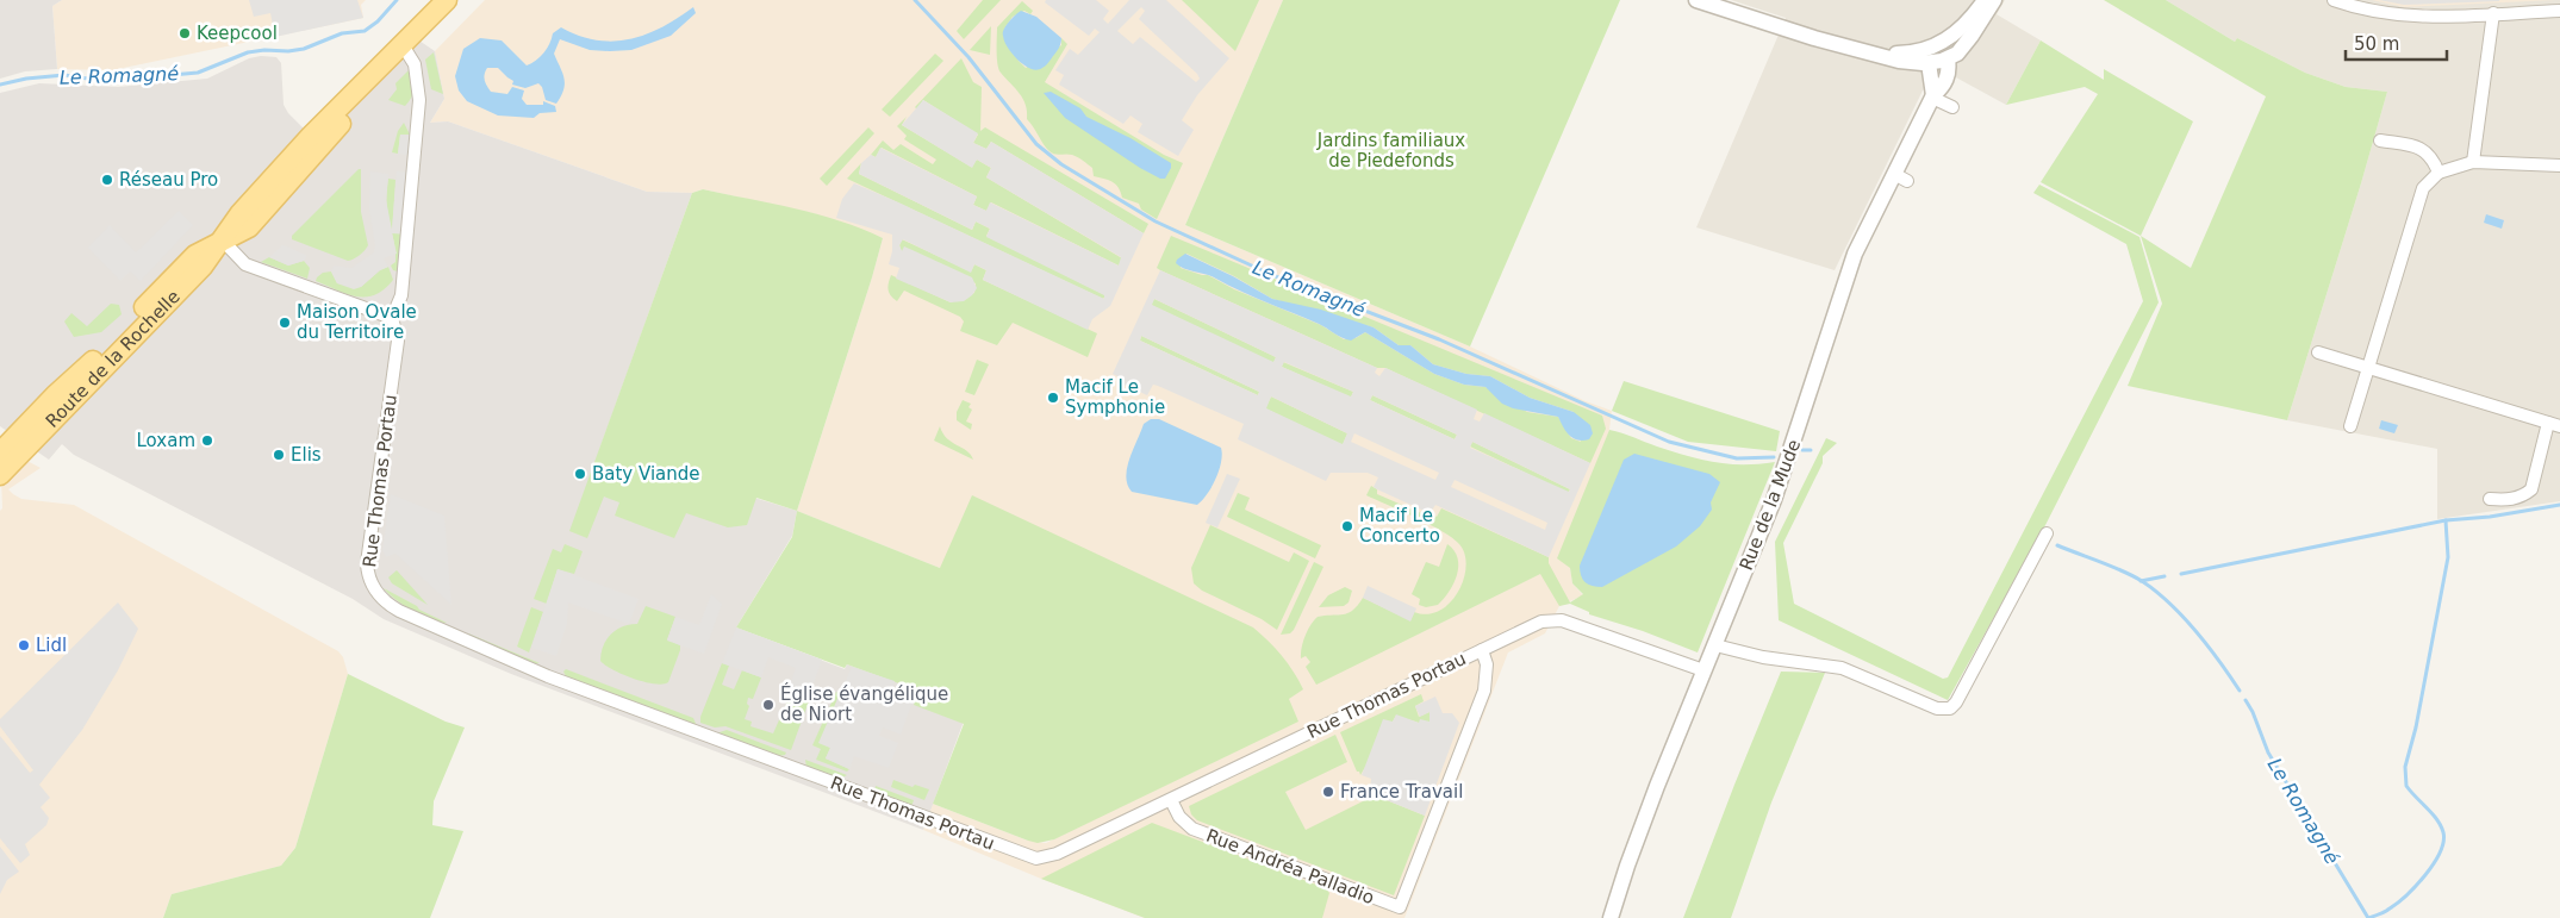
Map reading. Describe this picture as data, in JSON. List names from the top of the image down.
{
  "streets": {
    "main road": ["Route de la Rochelle"],
    "street": ["Rue Thomas Portau", "Rue de la Mude", "Rue Andréa Palladio"]
  },
  "crossings": [
    ["Route de la Rochelle", "Rue Thomas Portau"],
    ["Rue Thomas Portau", "Rue de la Mude"],
    ["Rue Thomas Portau", "Rue Andréa Palladio"]
  ],
  "water": ["Le Romagné"],
  "parks": ["Jardins familiaux de Piedefonds"],
  "places": [
    "Keepcool",
    "Réseau Pro",
    "Maison Ovale du Territoire",
    "Macif Le Symphonie",
    "Loxam",
    "Elis",
    "Baty Viande",
    "Macif Le Concerto",
    "Lidl",
    "Église évangélique de Niort",
    "France Travail"
  ],
  "scale_bar": "50 m"
}
